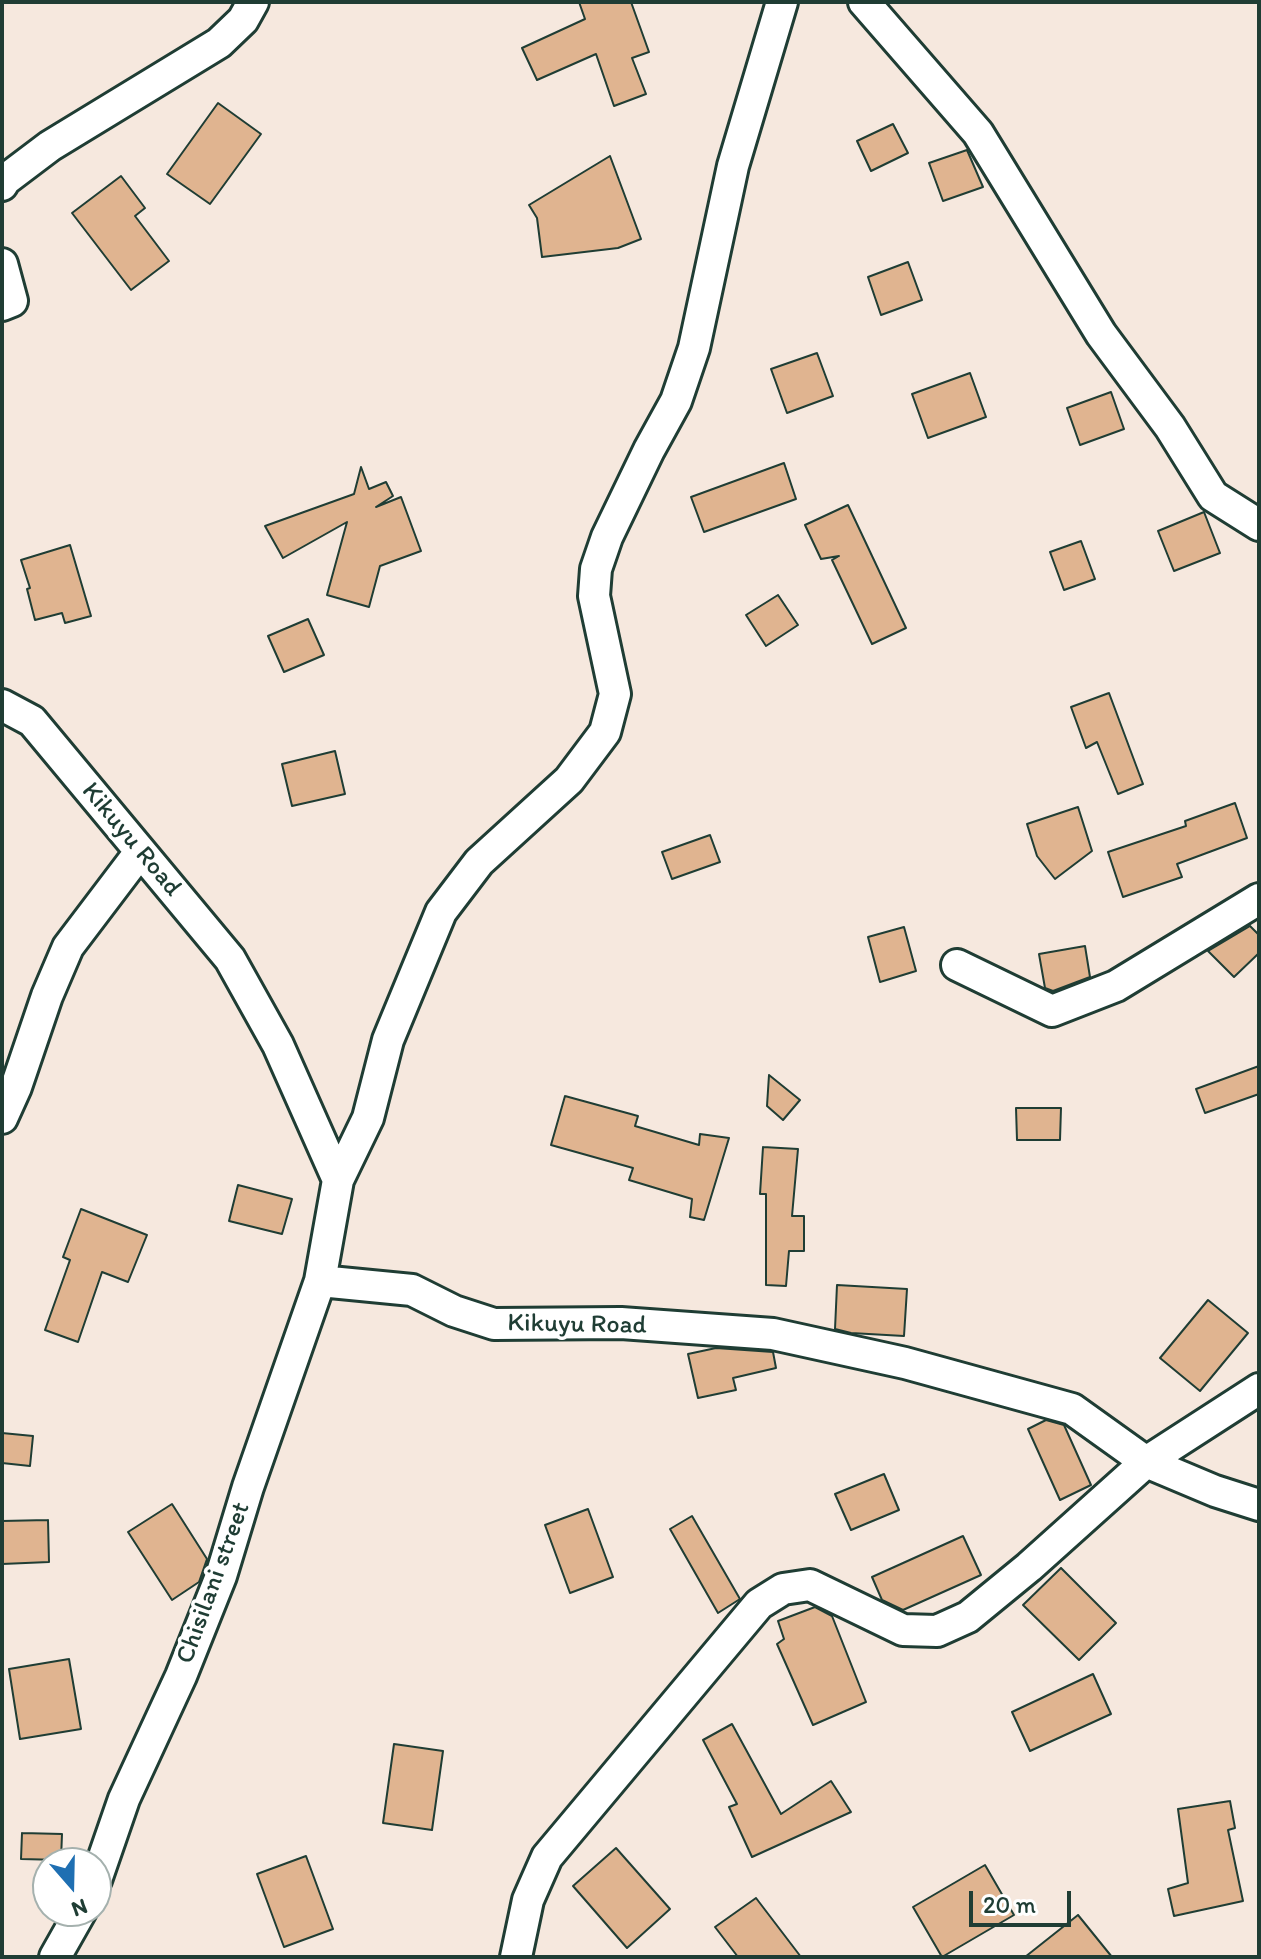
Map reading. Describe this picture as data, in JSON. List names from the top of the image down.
{
  "streets": {
    "street": ["Kikuyu Road", "Chisilani street"]
  },
  "crossings": [
    ["Kikuyu Road", "Chisilani street"]
  ],
  "scale_bar": "20 m",
  "north": "bottom"
}
